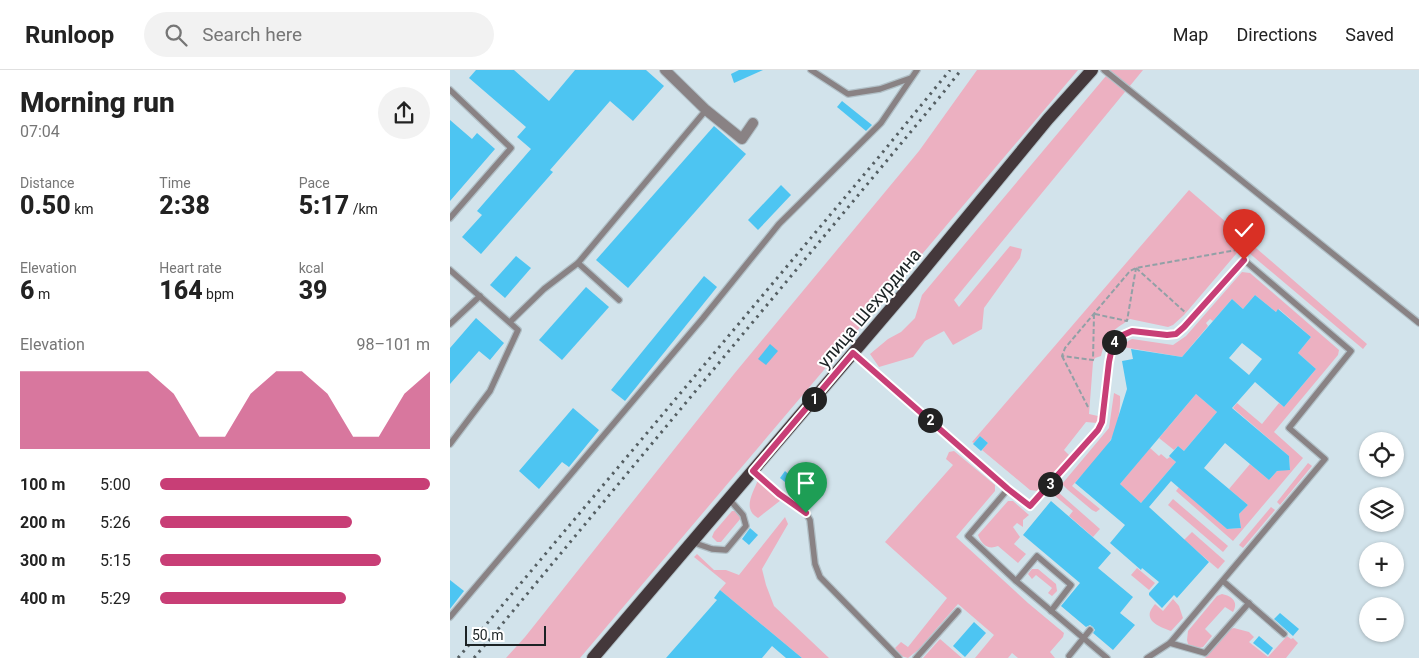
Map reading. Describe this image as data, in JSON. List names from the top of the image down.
{
  "streets": {
    "main road": ["улица Шехурдина"]
  },
  "scale_bar": "50 m",
  "page": {
    "header": "Runloop",
    "search": "Search here",
    "nav": ["Map", "Directions", "Saved"],
    "heading": ["Morning run", "07:04"],
    "stats": [
      ["Distance", "0.50 km"],
      ["Time", "2:38"],
      ["Pace", "5:17 /km"],
      ["Elevation", "6 m"],
      ["Heart rate", "164 bpm"],
      ["kcal", "39"]
    ],
    "chart": ["Elevation", "98–101 m"],
    "pins": [
      "4",
      "1",
      "2",
      "3"
    ],
    "map_buttons": ["+", "−"],
    "list": [
      {
        "name": "100 m",
        "note": "5:00"
      },
      {
        "name": "200 m",
        "note": "5:26"
      },
      {
        "name": "300 m",
        "note": "5:15"
      },
      {
        "name": "400 m",
        "note": "5:29"
      }
    ],
    "scale": "50 m"
  }
}
